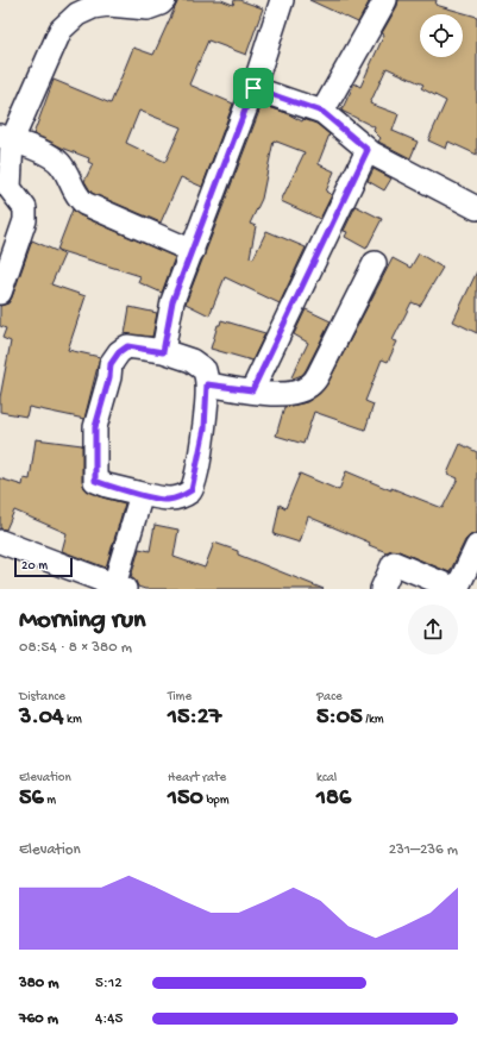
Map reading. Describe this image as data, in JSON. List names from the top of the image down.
{
  "scale_bar": "20 m",
  "page": {
    "scale": "20 m",
    "heading": ["Morning run", "08:54 · 8 × 380 m"],
    "stats": [
      ["Distance", "3.04 km"],
      ["Time", "15:27"],
      ["Pace", "5:05 /km"],
      ["Elevation", "56 m"],
      ["Heart rate", "150 bpm"],
      ["kcal", "186"]
    ],
    "chart": ["Elevation", "231–236 m"],
    "list": [
      {
        "name": "380 m",
        "note": "5:12"
      },
      {
        "name": "760 m",
        "note": "4:45"
      }
    ]
  }
}
